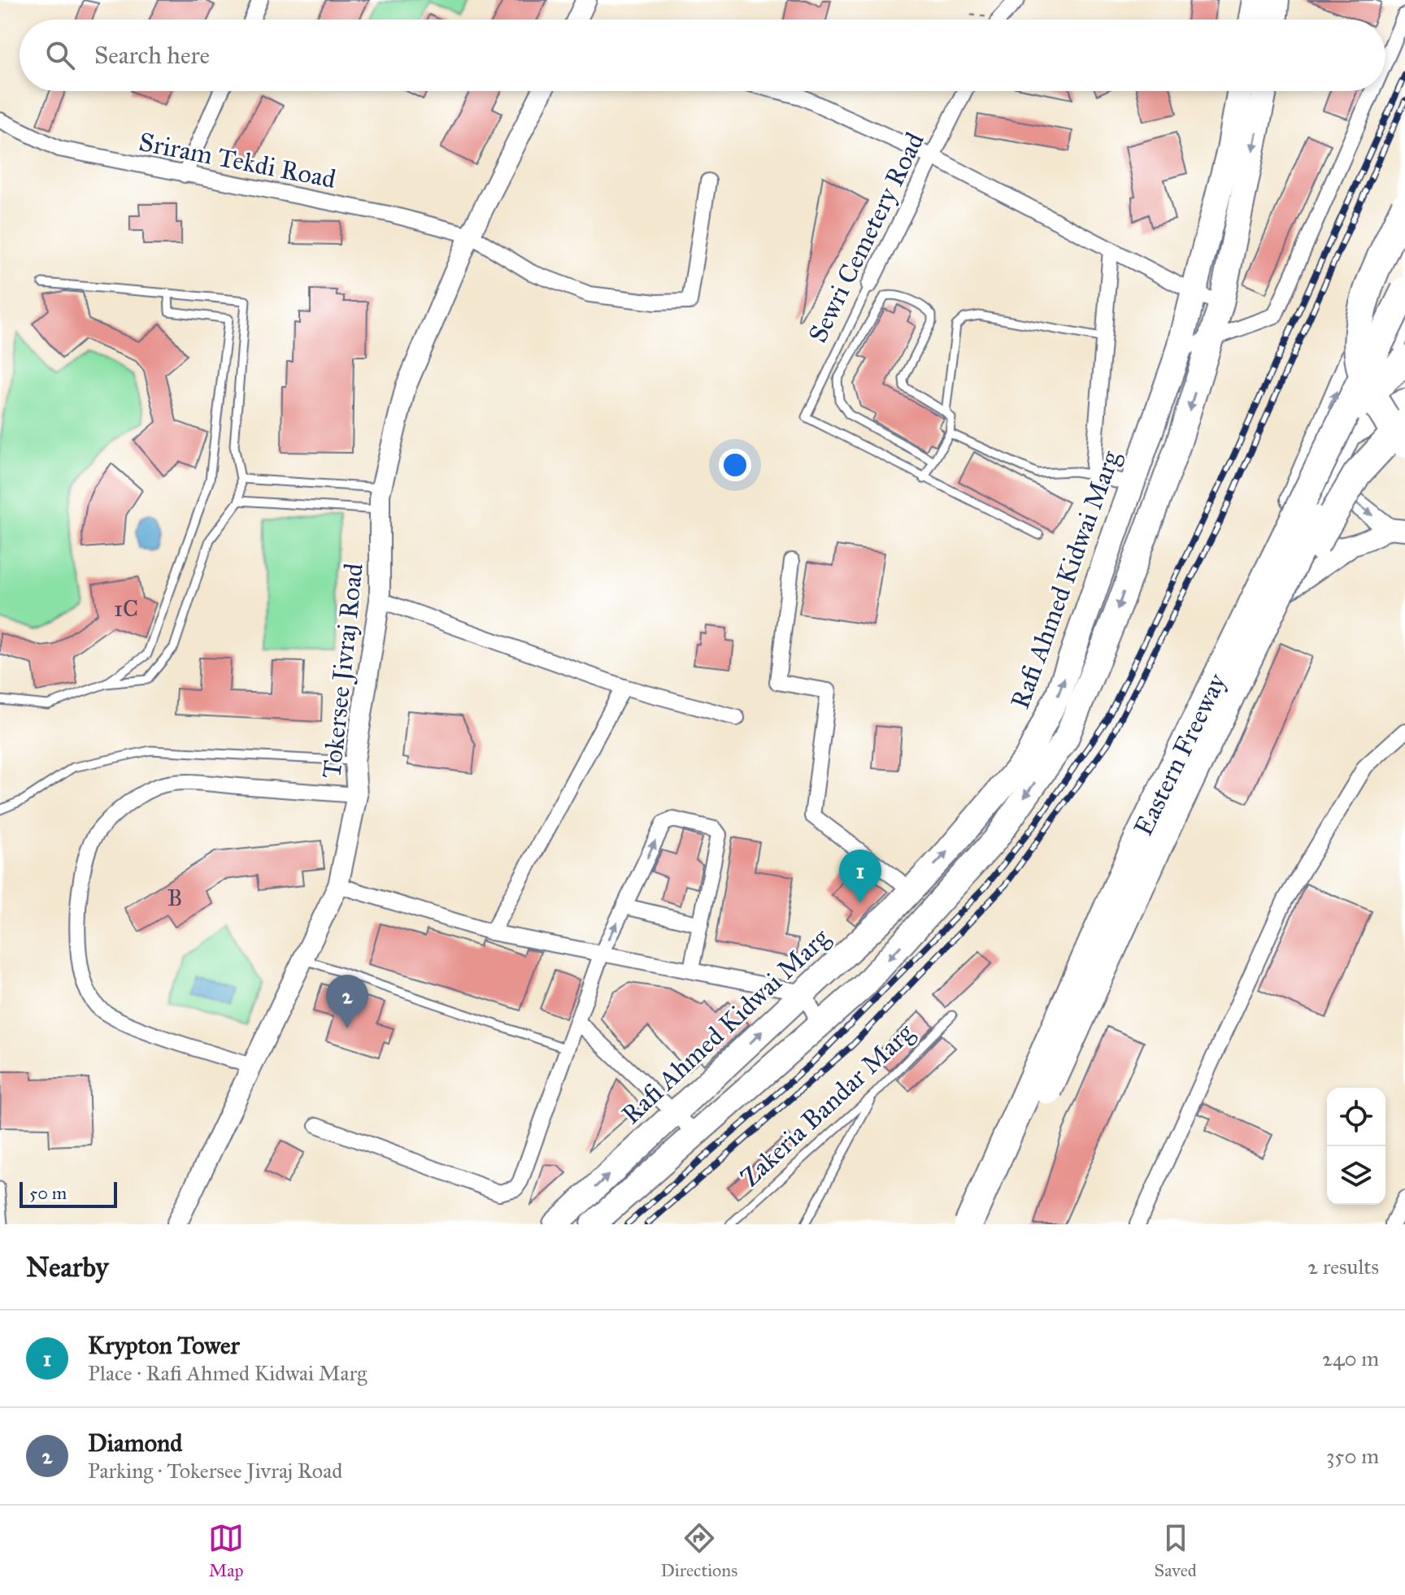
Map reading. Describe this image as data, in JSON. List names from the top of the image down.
{
  "streets": {
    "highway": ["Eastern Freeway"],
    "main road": ["Rafi Ahmed Kidwai Marg"],
    "street": ["Sriram Tekdi Road", "Sewri Cemetery Road", "Tokersee Jivraj Road"],
    "lane": ["Zakeria Bandar Marg"]
  },
  "crossings": [
    ["Sriram Tekdi Road", "Tokersee Jivraj Road"]
  ],
  "house_numbers": ["1C", "B"],
  "scale_bar": "50 m",
  "page": {
    "search": "Search here",
    "pins": ["1", "2"],
    "scale": "50 m",
    "heading": ["Nearby", "2 results"],
    "list": [
      {
        "mark": "1",
        "name": "Krypton Tower",
        "note": "Place · Rafi Ahmed Kidwai Marg",
        "value": "240 m"
      },
      {
        "mark": "2",
        "name": "Diamond",
        "note": "Parking · Tokersee Jivraj Road",
        "value": "350 m"
      }
    ],
    "nav": ["Map", "Directions", "Saved"]
  }
}
